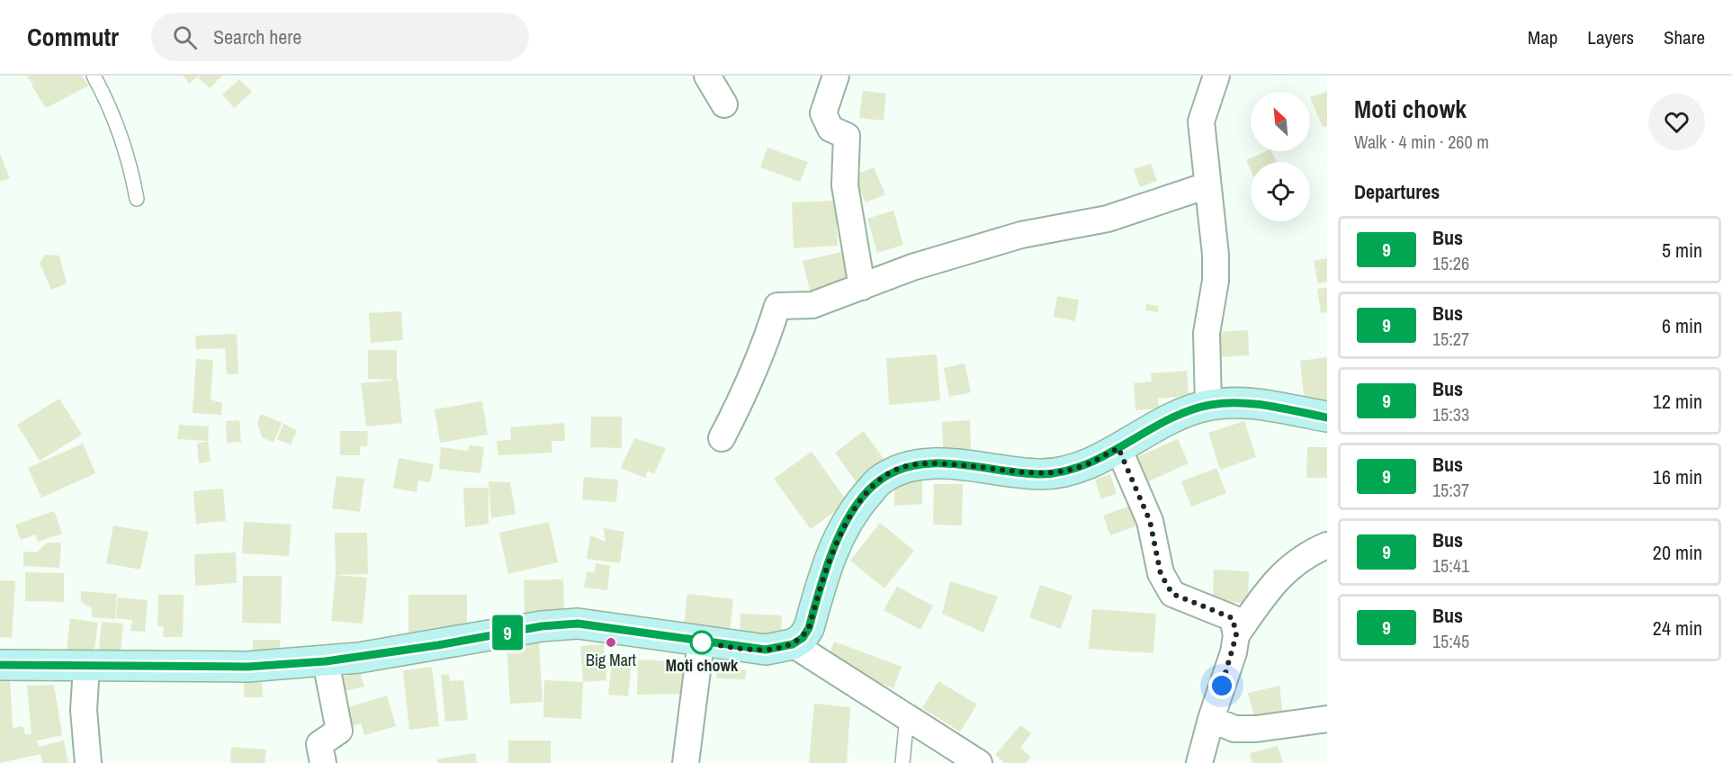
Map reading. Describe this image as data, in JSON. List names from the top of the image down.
{
  "places": ["Big Mart", "Moti chowk"],
  "lines": ["bus line 9"],
  "north": "top left",
  "page": {
    "header": "Commutr",
    "search": "Search here",
    "nav": ["Map", "Layers", "Share"],
    "on_map": "9",
    "heading": [
      ["Moti chowk", "Walk · 4 min · 260 m"],
      "Departures"
    ],
    "list": [
      {
        "mark": "9",
        "name": "Bus",
        "note": "15:26",
        "value": "5 min"
      },
      {
        "mark": "9",
        "name": "Bus",
        "note": "15:27",
        "value": "6 min"
      },
      {
        "mark": "9",
        "name": "Bus",
        "note": "15:33",
        "value": "12 min"
      },
      {
        "mark": "9",
        "name": "Bus",
        "note": "15:37",
        "value": "16 min"
      },
      {
        "mark": "9",
        "name": "Bus",
        "note": "15:41",
        "value": "20 min"
      },
      {
        "mark": "9",
        "name": "Bus",
        "note": "15:45",
        "value": "24 min"
      }
    ]
  }
}
